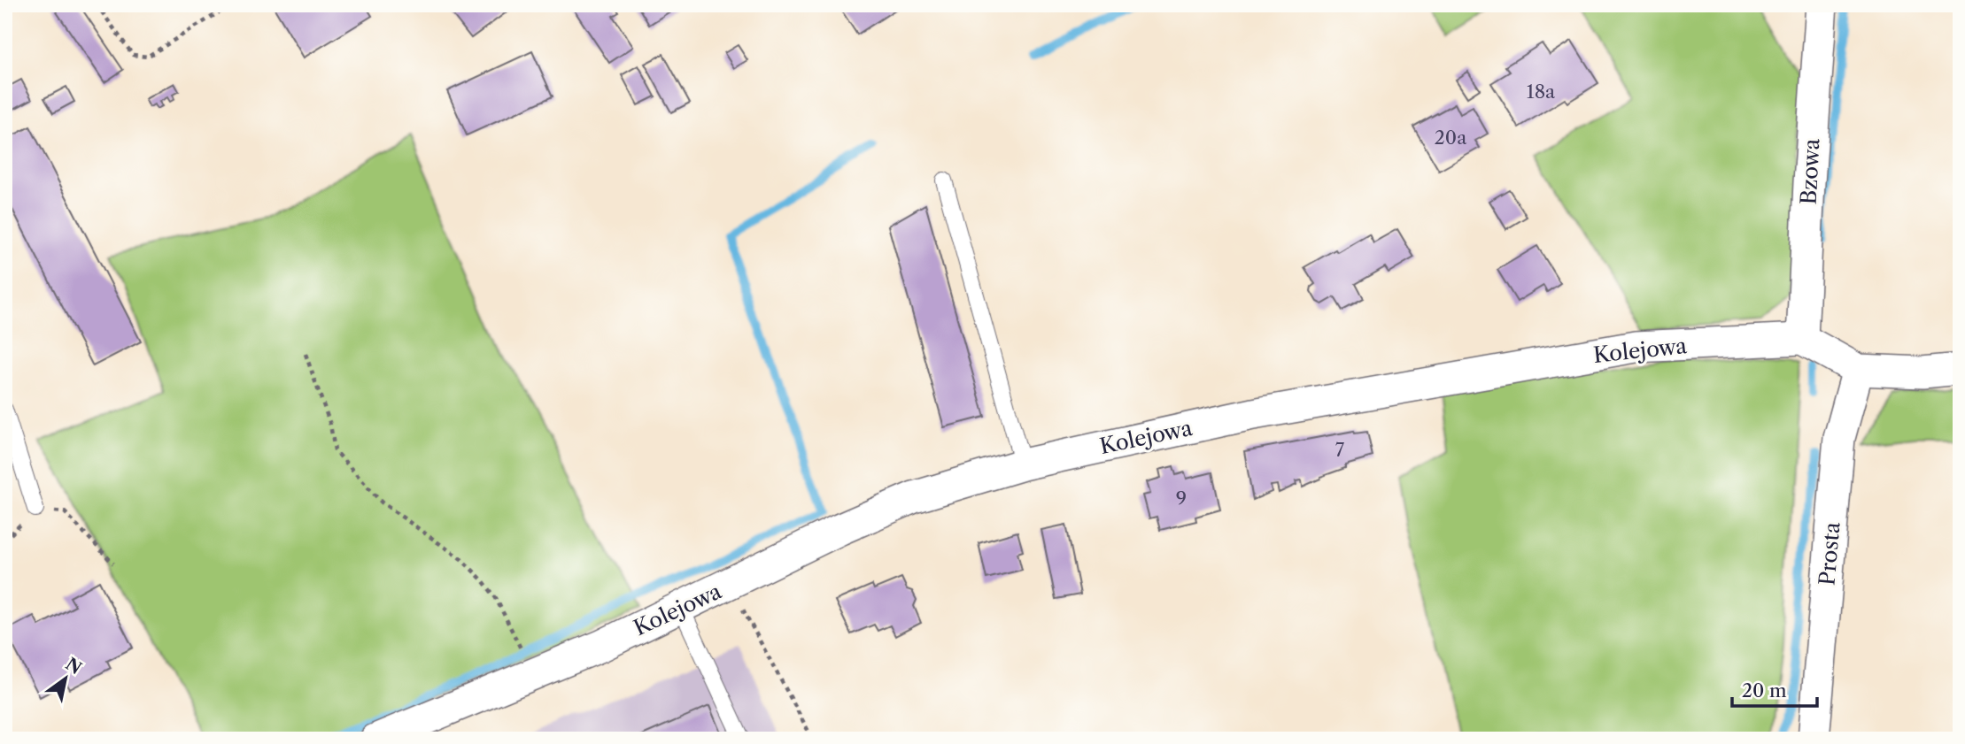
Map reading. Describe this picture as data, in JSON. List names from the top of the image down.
{
  "streets": {
    "street": ["Bzowa", "Kolejowa", "Prosta"]
  },
  "crossings": [
    ["Bzowa", "Kolejowa"]
  ],
  "house_numbers": [
    "18a",
    "20a",
    "7",
    "9"
  ],
  "scale_bar": "20 m",
  "north": "top right"
}
